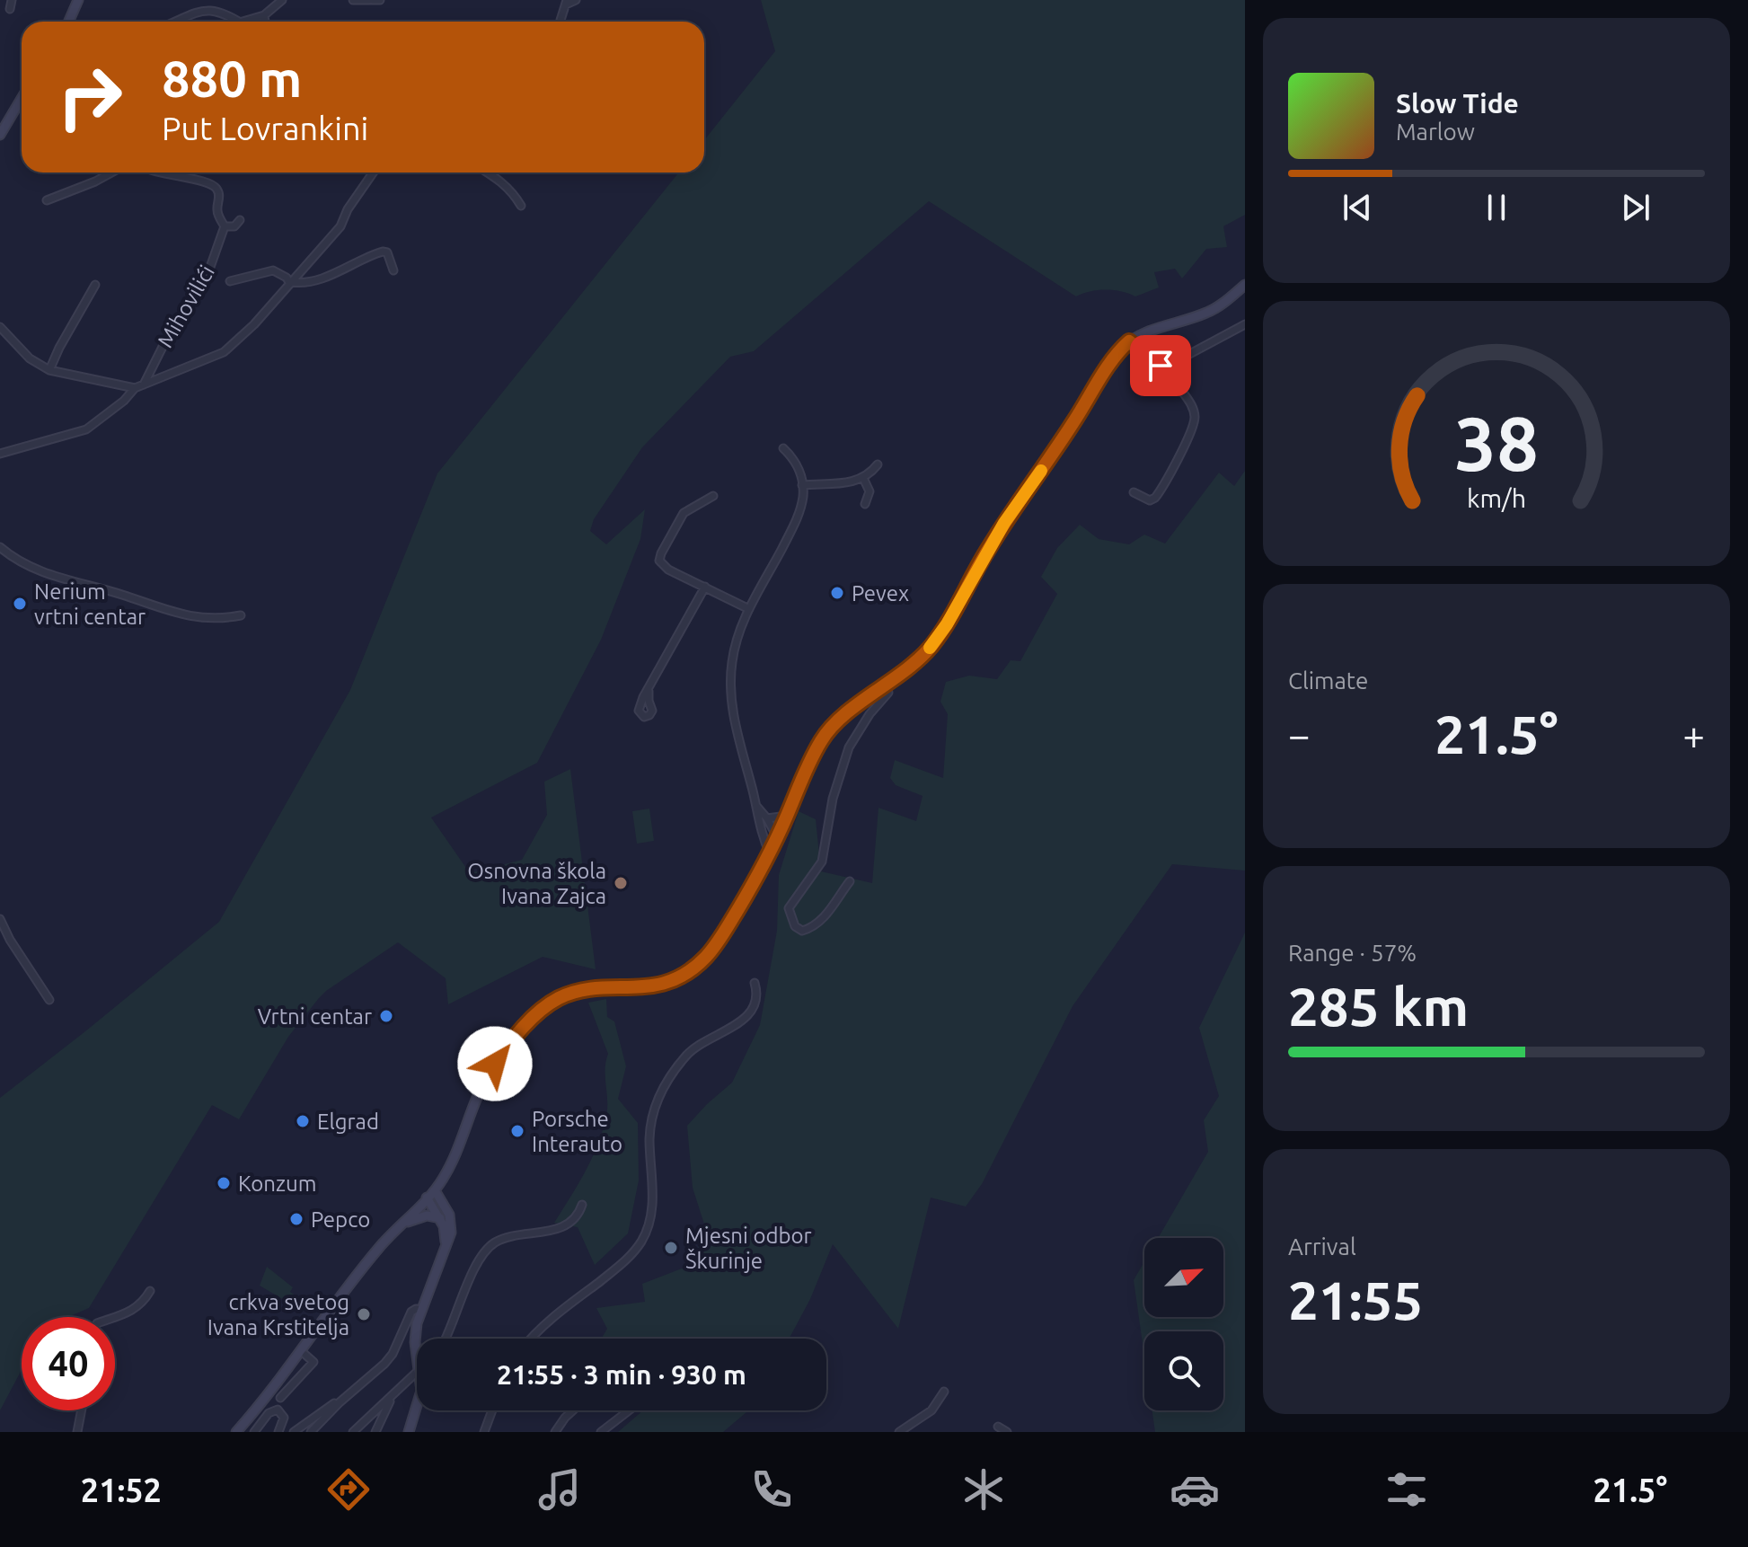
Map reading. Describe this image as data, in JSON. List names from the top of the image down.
{
  "streets": {
    "street": ["Mihovilići"]
  },
  "places": [
    "Pevex",
    "Nerium vrtni centar",
    "Osnovna škola Ivana Zajca",
    "Vrtni centar",
    "Elgrad",
    "Porsche Interauto",
    "Konzum",
    "Pepco",
    "Mjesni odbor Škurinje",
    "crkva svetog Ivana Krstitelja"
  ],
  "north": "top right",
  "page": {
    "turn": ["880 m", "Put Lovrankini"],
    "song": ["Slow Tide", "Marlow"],
    "tile": [
      "Climate",
      ["Range · 57%", "285 km"],
      ["Arrival", "21:55"]
    ],
    "heat": ["−", "21.5°", "+"],
    "limit": "40",
    "trip": "21:55 · 3 min · 930 m",
    "tabs": ["21:52", "21.5°"],
    "gauge": ["38", "km/h"]
  }
}
